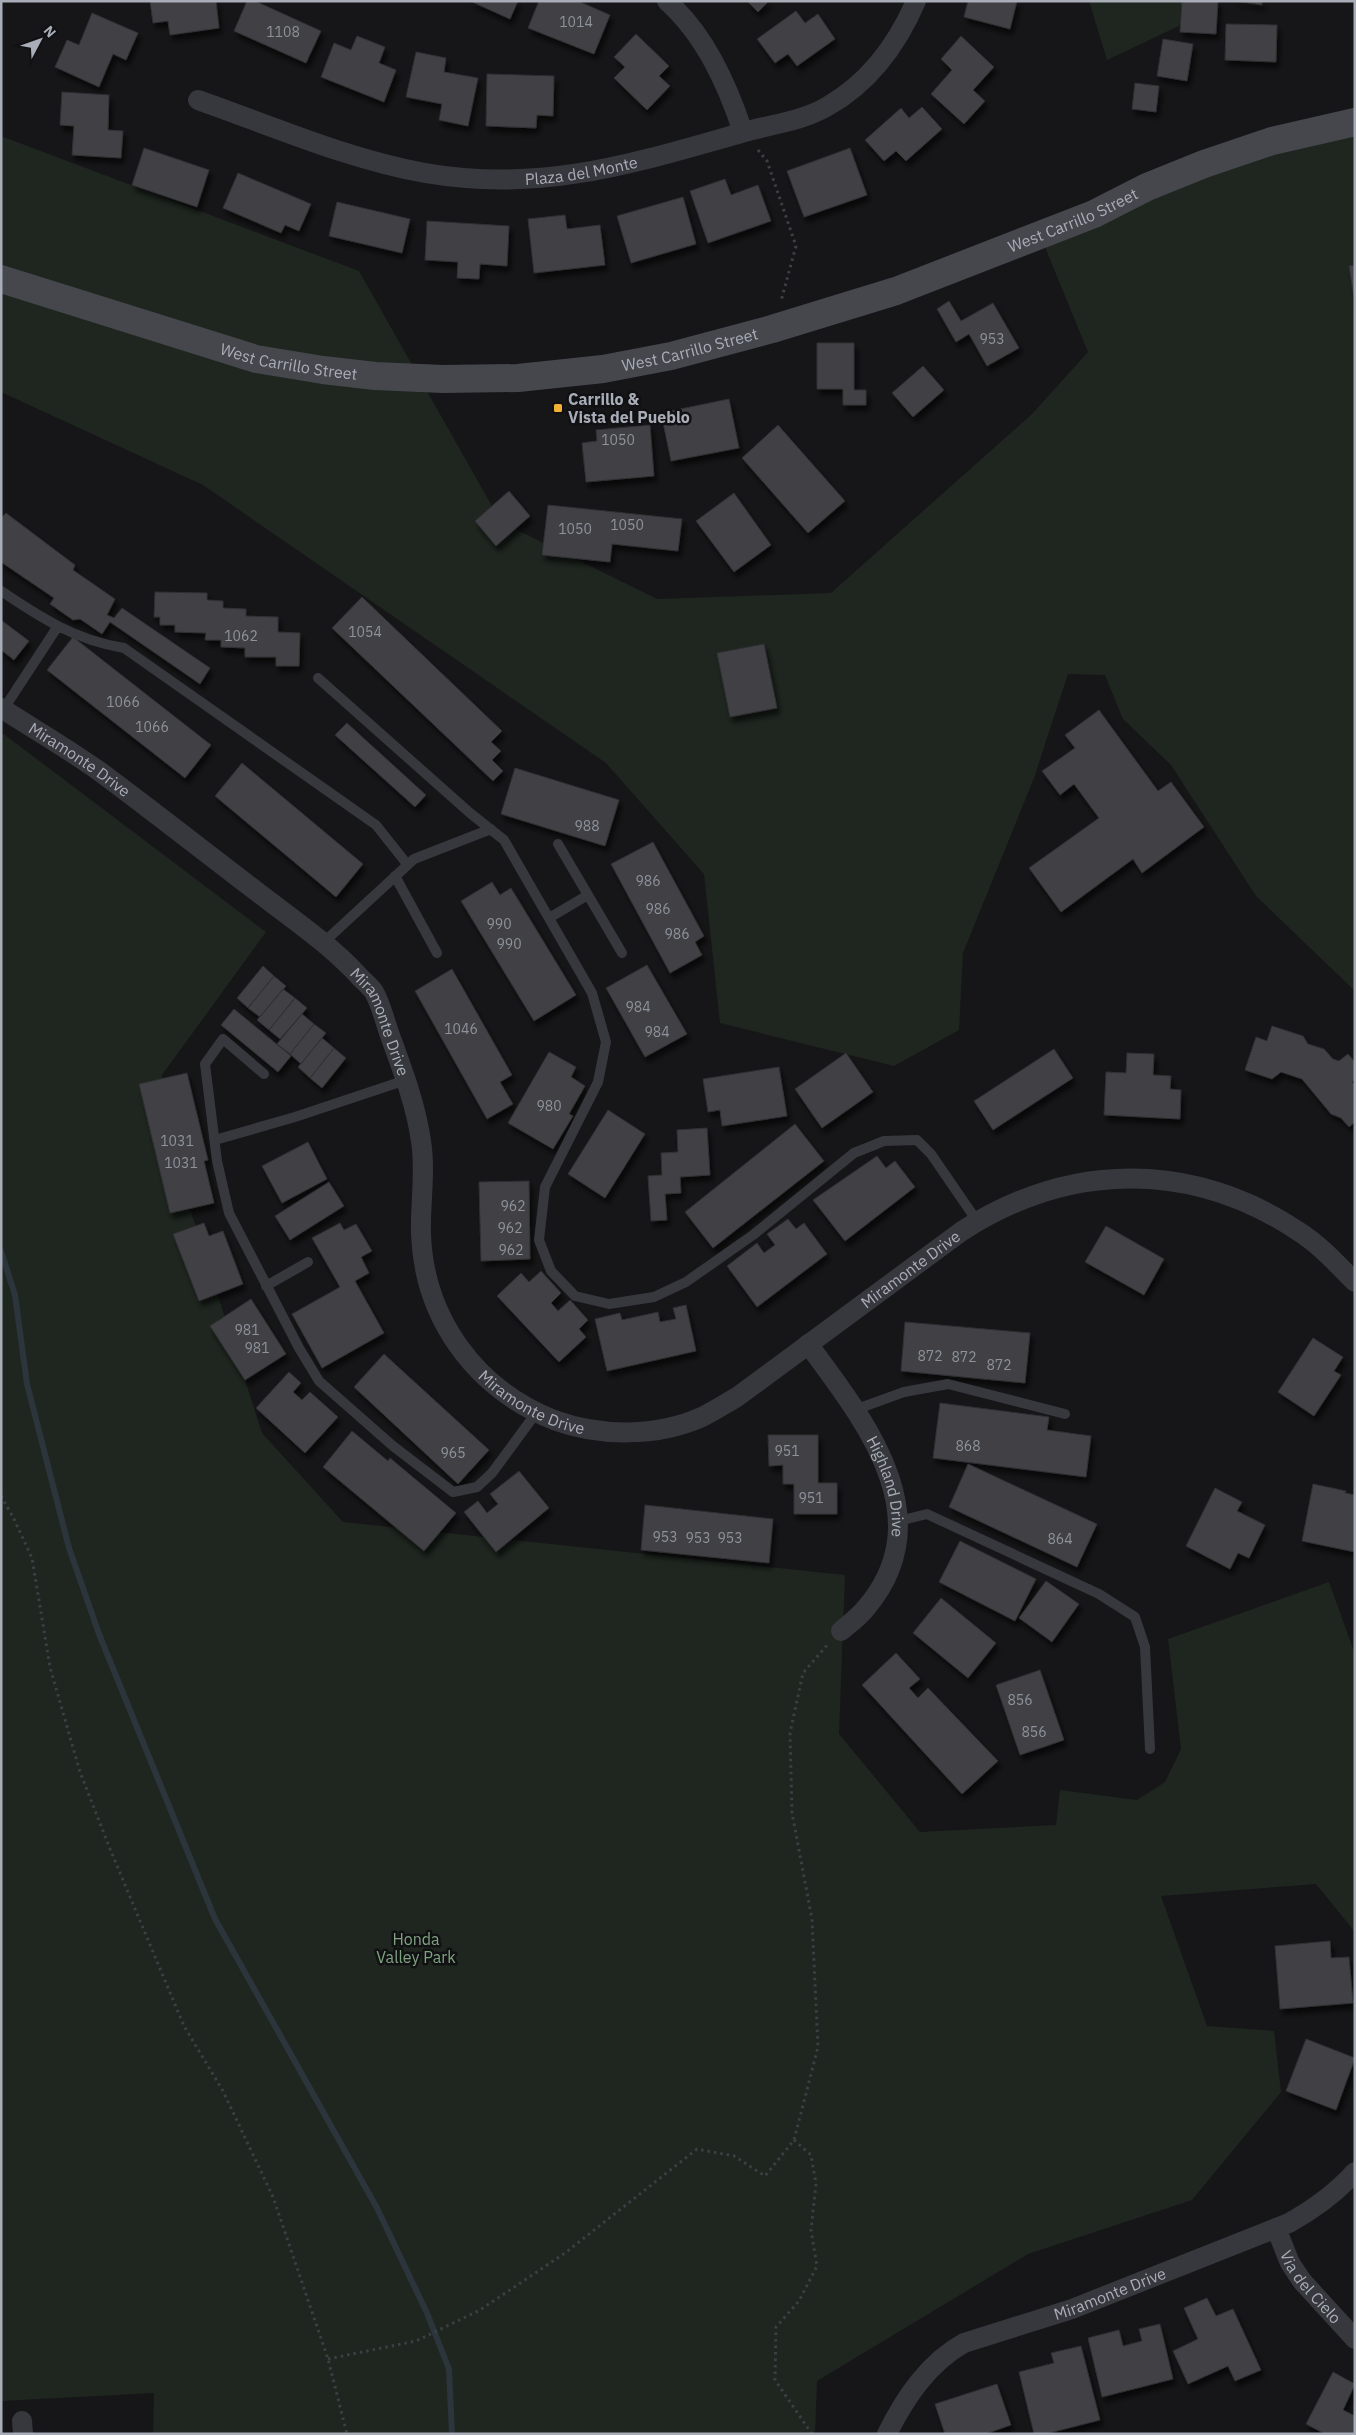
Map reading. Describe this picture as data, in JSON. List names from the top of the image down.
{
  "streets": {
    "main road": ["West Carrillo Street"],
    "street": [
      "Plaza del Monte",
      "Miramonte Drive",
      "Highland Drive",
      "Via del Cielo"
    ]
  },
  "crossings": [
    ["Miramonte Drive", "Highland Drive"],
    ["Miramonte Drive", "Via del Cielo"]
  ],
  "parks": ["Honda Valley Park"],
  "places": {
    "transit": ["Carrillo & Vista del Pueblo"]
  },
  "house_numbers": [
    "1014",
    "1108",
    "953",
    "1050",
    "1050",
    "1050",
    "1054",
    "1062",
    "1066",
    "1066",
    "988",
    "986",
    "986",
    "990",
    "986",
    "990",
    "984",
    "1046",
    "984",
    "980",
    "1031",
    "1031",
    "962",
    "962",
    "962",
    "981",
    "981",
    "872",
    "872",
    "872",
    "868",
    "951",
    "965",
    "951",
    "953",
    "953",
    "953",
    "864",
    "856",
    "856"
  ],
  "north": "top right"
}
